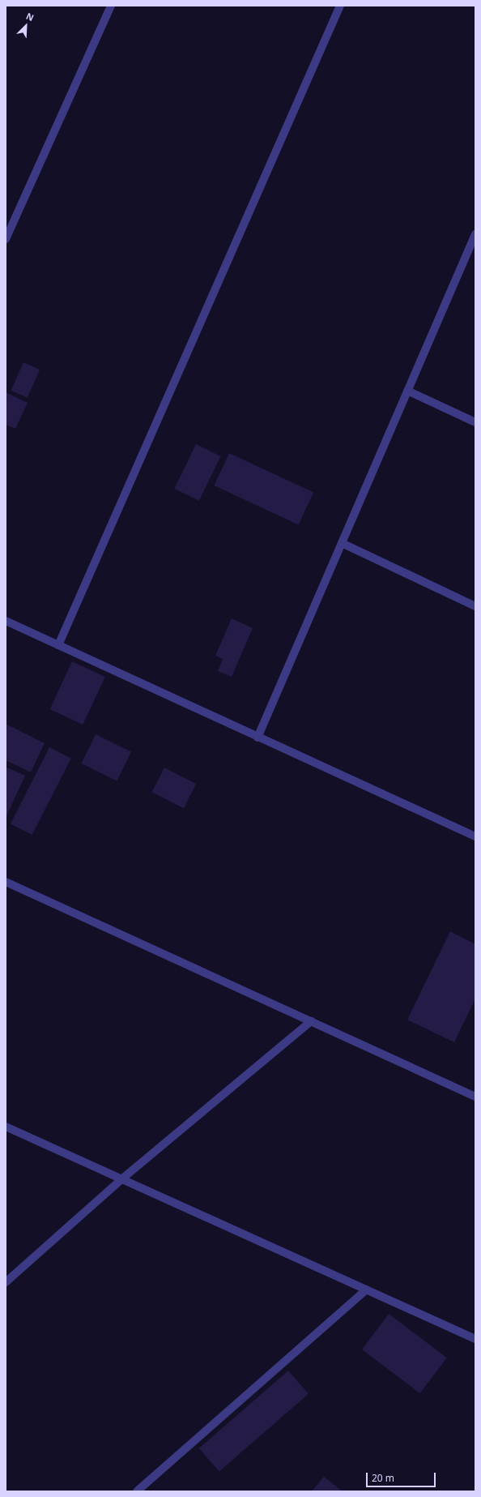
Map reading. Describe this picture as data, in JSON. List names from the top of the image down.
{
  "scale_bar": "20 m",
  "north": "top right"
}
